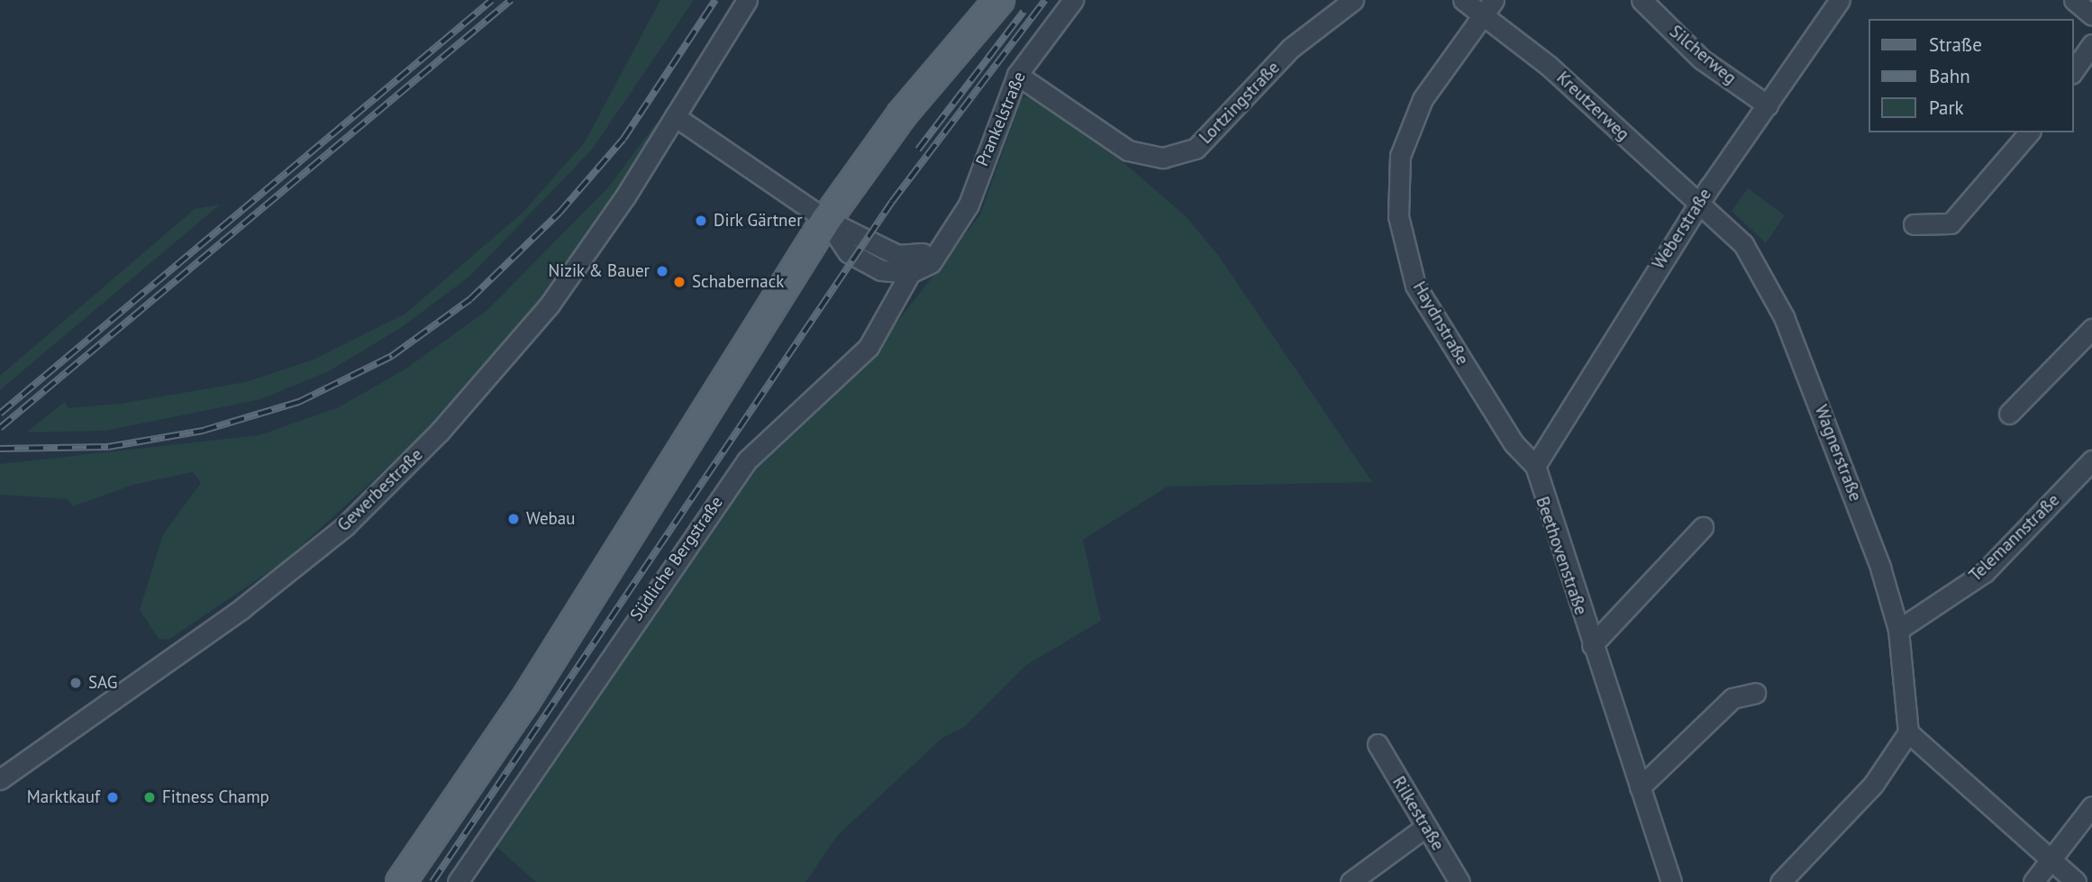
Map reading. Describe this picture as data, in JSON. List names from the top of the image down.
{
  "streets": {
    "street": [
      "Silcherweg",
      "Lortzingstraße",
      "Kreutzerweg",
      "Prankelstraße",
      "Weberstraße",
      "Haydnstraße",
      "Wagnerstraße",
      "Gewerbestraße",
      "Telemannstraße",
      "Beethovenstraße",
      "Südliche Bergstraße",
      "Rilkestraße"
    ]
  },
  "crossings": [
    ["Silcherweg", "Weberstraße"],
    ["Lortzingstraße", "Prankelstraße"],
    ["Kreutzerweg", "Weberstraße"],
    ["Kreutzerweg", "Haydnstraße"],
    ["Kreutzerweg", "Wagnerstraße"],
    ["Prankelstraße", "Südliche Bergstraße"],
    ["Weberstraße", "Haydnstraße"],
    ["Weberstraße", "Wagnerstraße"],
    ["Weberstraße", "Beethovenstraße"],
    ["Haydnstraße", "Beethovenstraße"],
    ["Wagnerstraße", "Telemannstraße"]
  ],
  "places": [
    "Dirk Gärtner",
    "Nizik & Bauer",
    "Schabernack",
    "Webau",
    "SAG",
    "Marktkauf",
    "Fitness Champ"
  ],
  "legend": ["Straße", "Bahn", "Park"]
}
